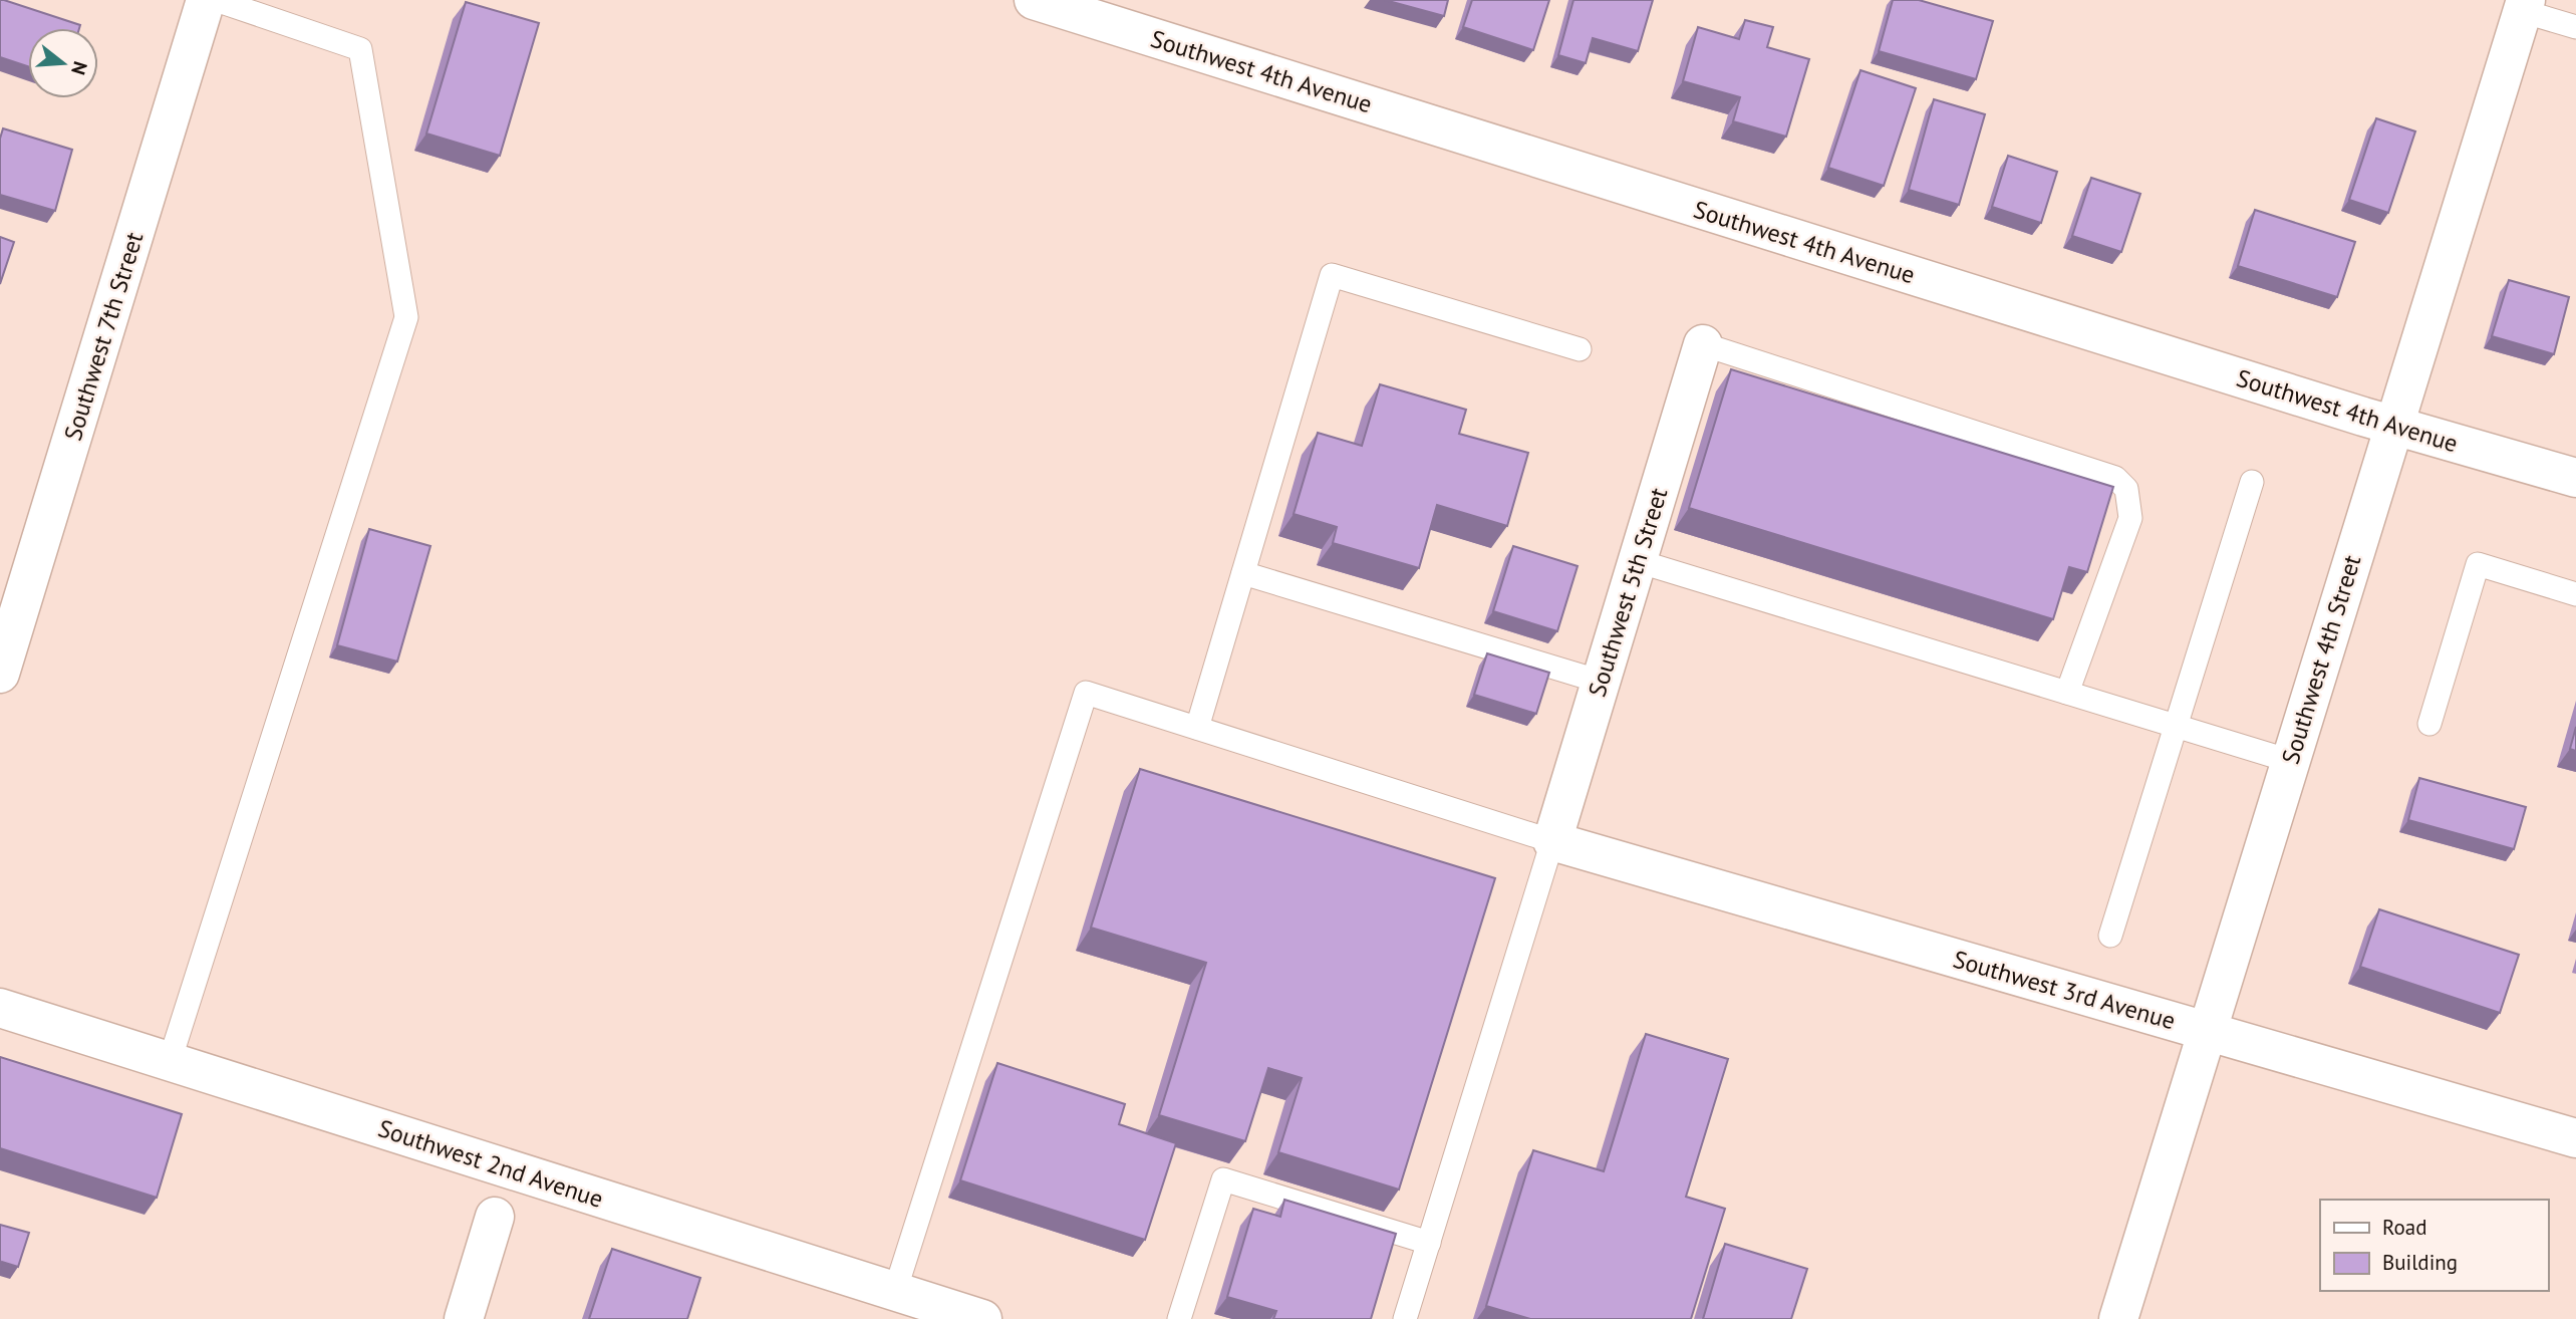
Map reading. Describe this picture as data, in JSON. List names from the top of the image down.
{
  "streets": {
    "street": [
      "Southwest 4th Avenue",
      "Southwest 7th Street",
      "Southwest 5th Street",
      "Southwest 4th Street",
      "Southwest 3rd Avenue",
      "Southwest 2nd Avenue"
    ]
  },
  "crossings": [
    ["Southwest 4th Avenue", "Southwest 4th Street"],
    ["Southwest 5th Street", "Southwest 3rd Avenue"],
    ["Southwest 4th Street", "Southwest 3rd Avenue"]
  ],
  "legend": ["Road", "Building"],
  "north": "right"
}
